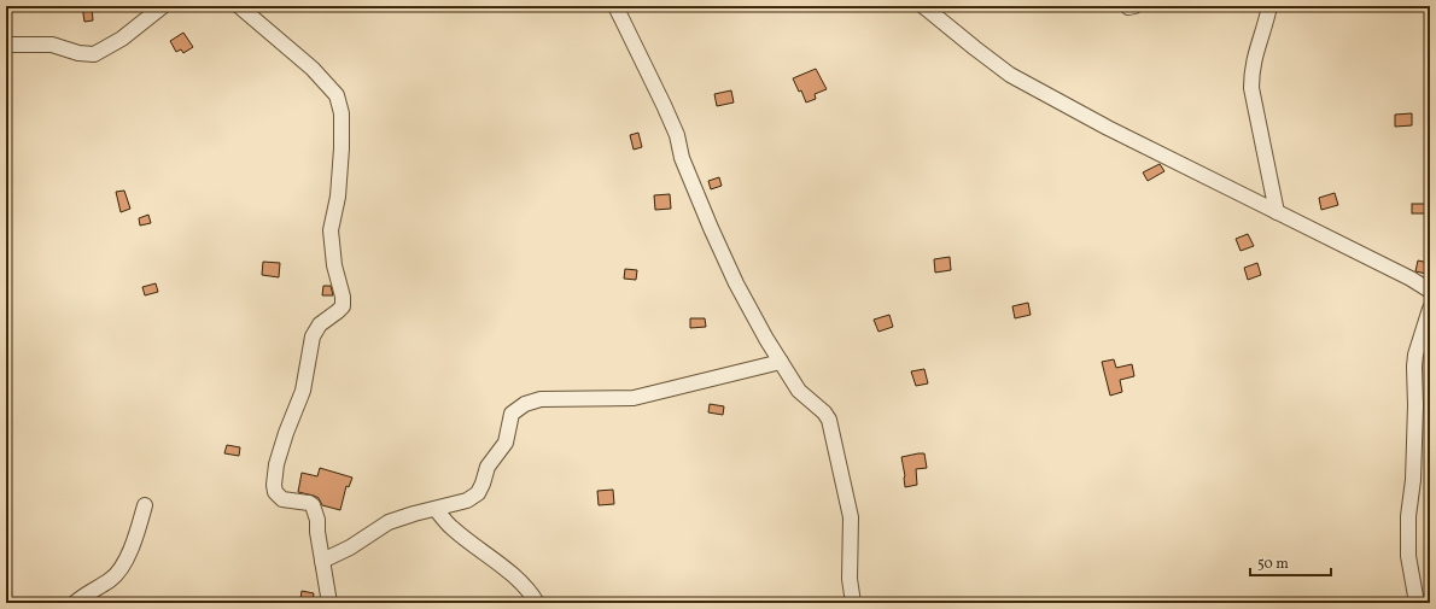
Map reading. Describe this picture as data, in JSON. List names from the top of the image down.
{
  "scale_bar": "50 m"
}
